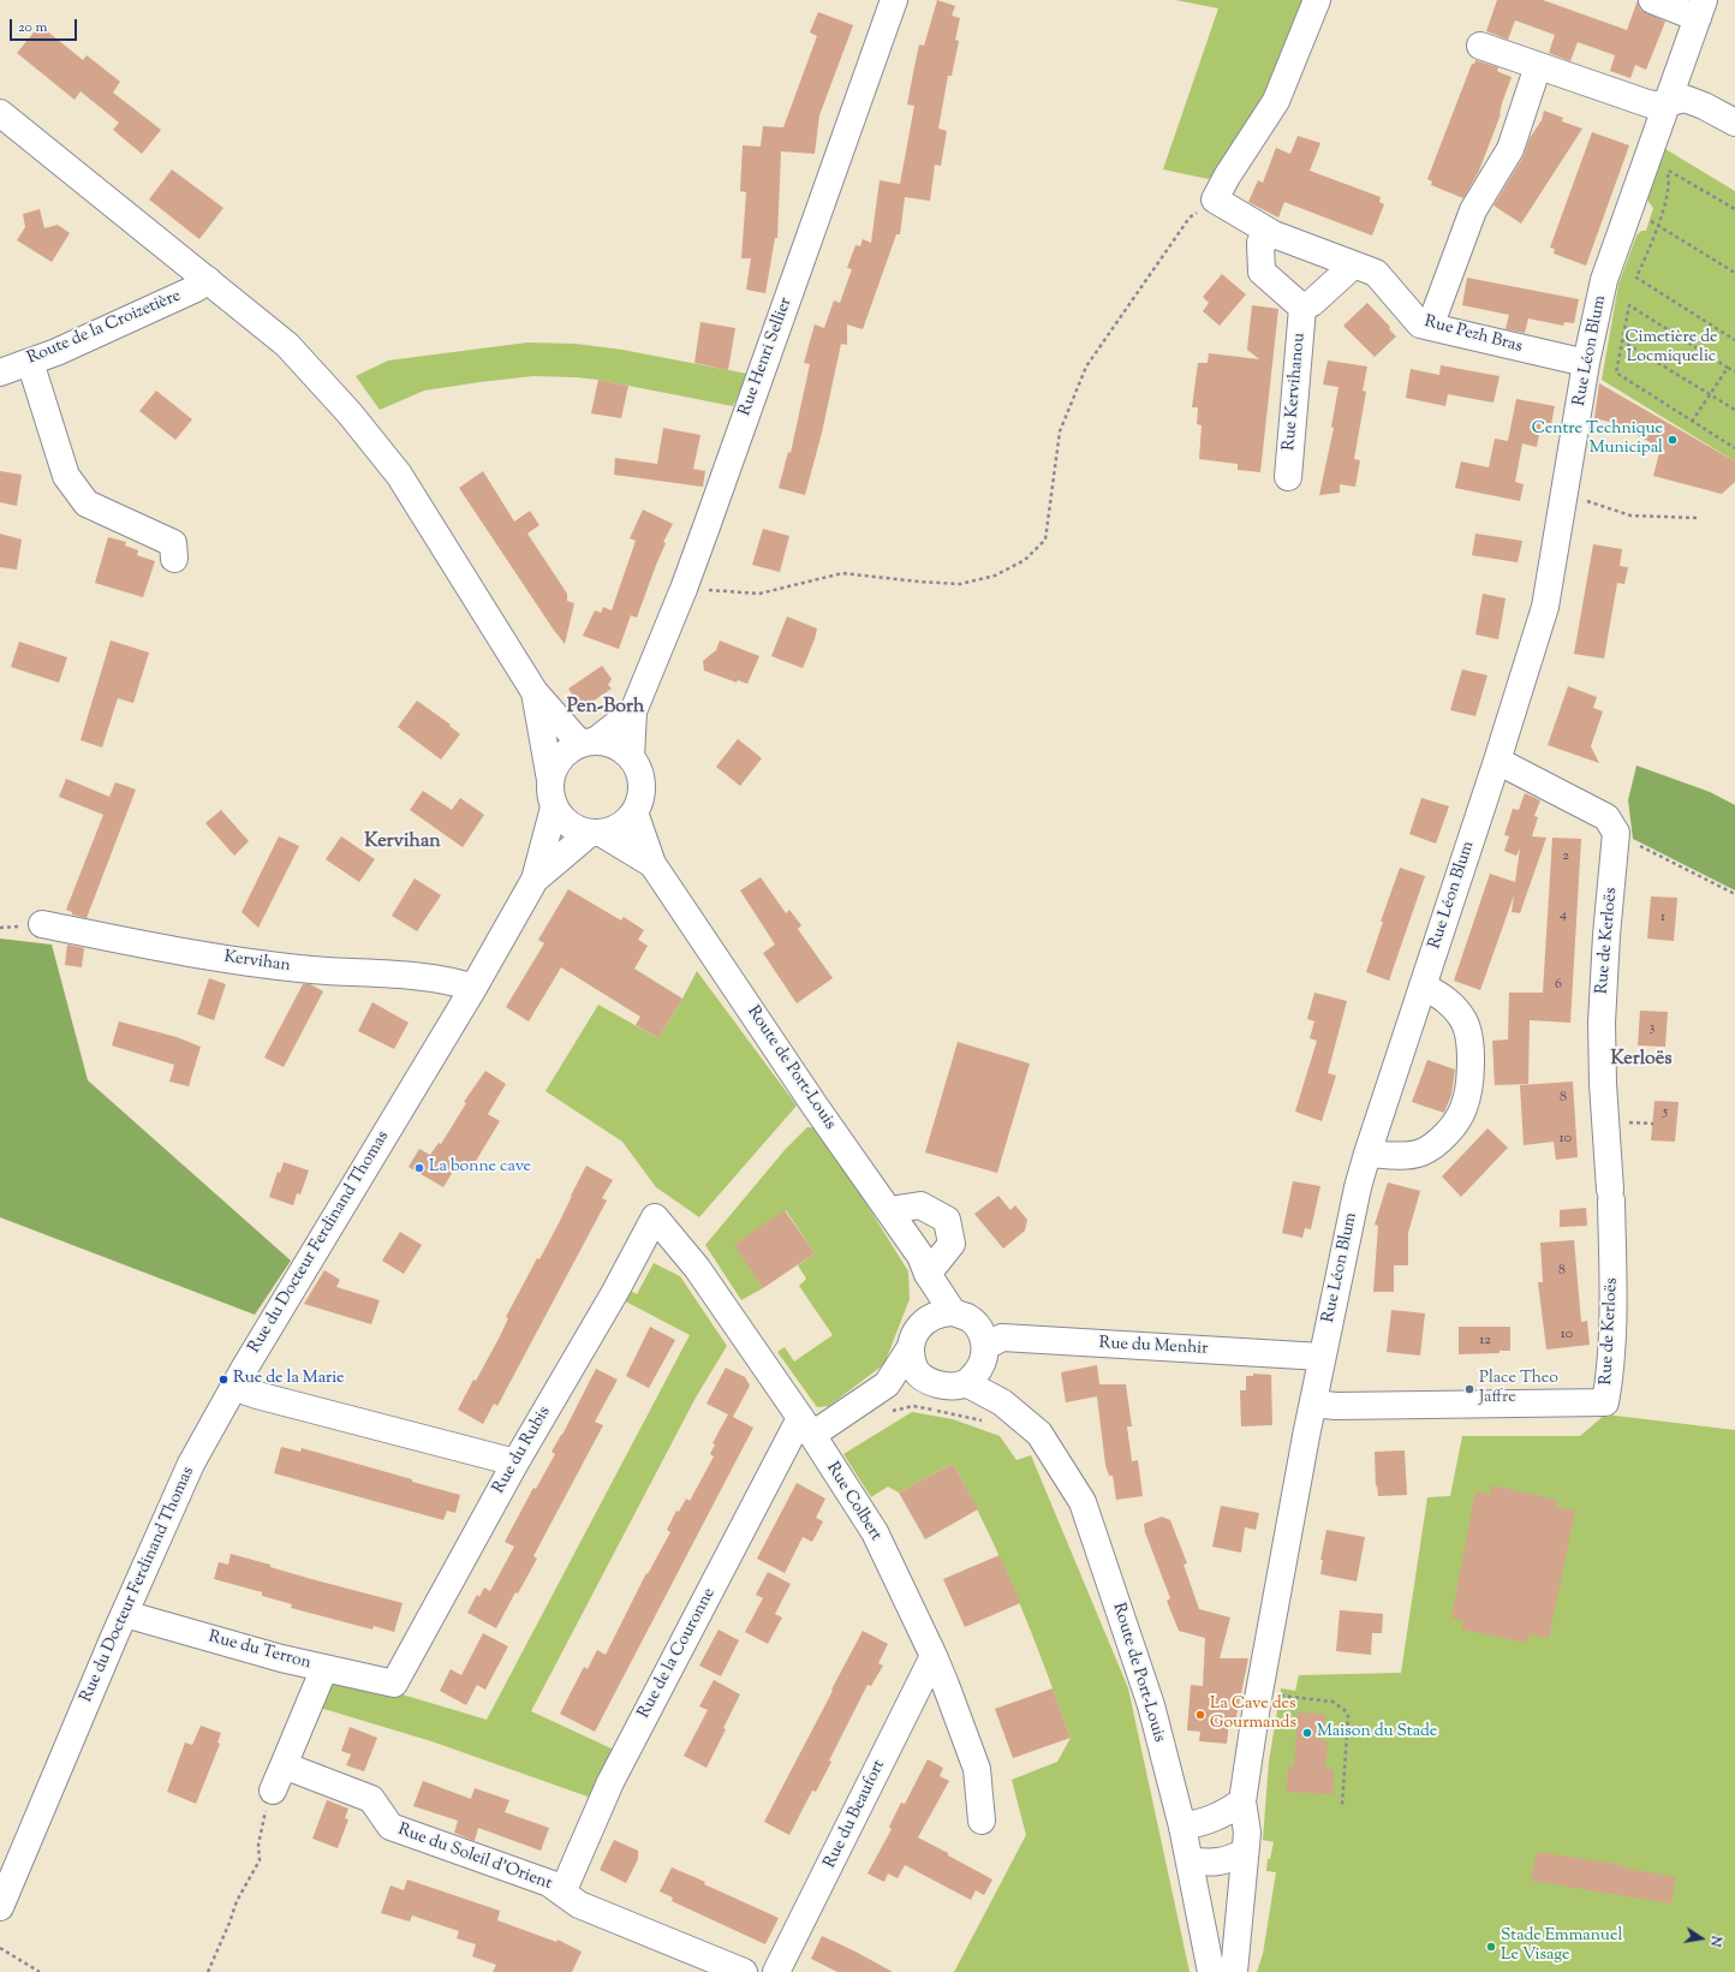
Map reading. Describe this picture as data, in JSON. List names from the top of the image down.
{
  "streets": {
    "street": [
      "Route de la Croizetière",
      "Rue Pezh Bras",
      "Rue Léon Blum",
      "Rue Henri Sellier",
      "Rue Kervihanou",
      "Rue de Kerloës",
      "Kervihan",
      "Route de Port-Louis",
      "Rue du Docteur Ferdinand Thomas",
      "Rue du Menhir",
      "Rue du Rubis",
      "Rue Colbert",
      "Rue du Terron",
      "Rue de la Couronne",
      "Rue du Beaufort",
      "Rue du Soleil d'Orient"
    ]
  },
  "crossings": [
    ["Rue Pezh Bras", "Rue Léon Blum"],
    ["Rue Léon Blum", "Rue de Kerloës"],
    ["Rue Léon Blum", "Rue du Menhir"],
    ["Rue Henri Sellier", "Rue du Docteur Ferdinand Thomas"],
    ["Kervihan", "Rue du Docteur Ferdinand Thomas"],
    ["Route de Port-Louis", "Rue du Menhir"],
    ["Rue du Docteur Ferdinand Thomas", "Rue du Terron"],
    ["Rue du Rubis", "Rue Colbert"],
    ["Rue du Rubis", "Rue du Terron"],
    ["Rue Colbert", "Rue de la Couronne"],
    ["Rue Colbert", "Rue du Beaufort"],
    ["Rue de la Couronne", "Rue du Soleil d'Orient"]
  ],
  "districts": ["Pen-Borh", "Kervihan", "Kerloës"],
  "parks": ["Cimetière de Locmiquelic"],
  "places": [
    "Centre Technique Municipal",
    "La bonne cave",
    "Rue de la Marie",
    "Place Theo Jaffre",
    "La Cave des Gourmands",
    "Maison du Stade",
    "Stade Emmanuel Le Visage"
  ],
  "house_numbers": [
    "2",
    "4",
    "1",
    "6",
    "3",
    "8",
    "5",
    "10",
    "8",
    "10",
    "12"
  ],
  "scale_bar": "20 m",
  "north": "right"
}
